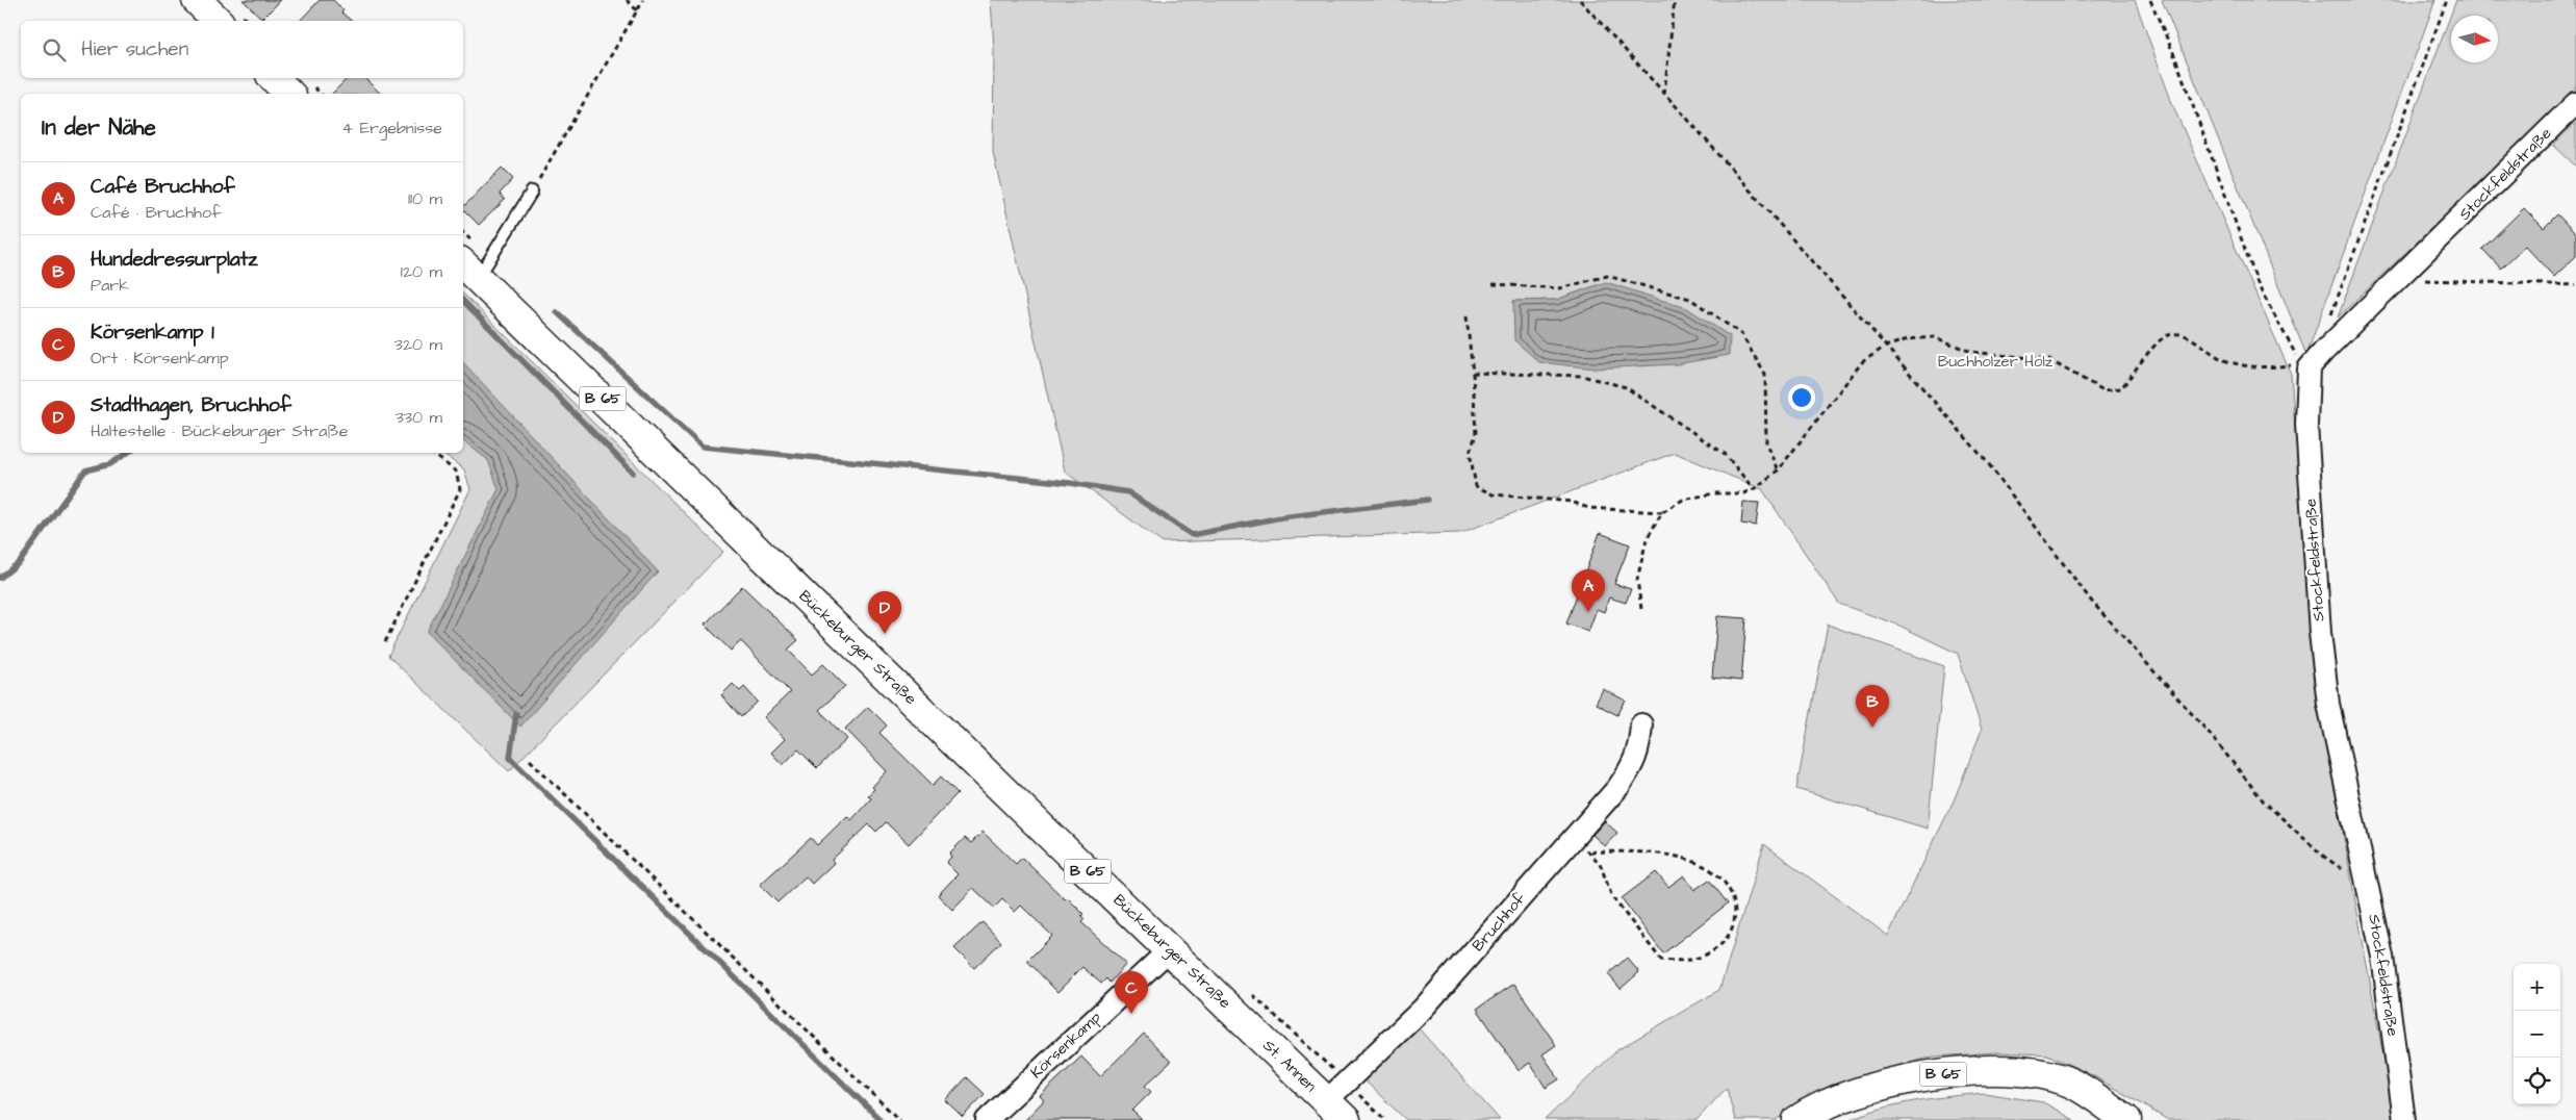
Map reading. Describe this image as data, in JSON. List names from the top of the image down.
{
  "streets": {
    "main road": ["B 65", "Bückeburger Straße", "St. Annen"],
    "street": ["Stockfeldstraße", "Bruchhof", "Körsenkamp"]
  },
  "crossings": [
    ["Bückeburger Straße", "Körsenkamp"],
    ["Bückeburger Straße", "St. Annen"],
    ["Bruchhof", "St. Annen"]
  ],
  "parks": ["Buchholzer Holz"],
  "north": "right",
  "page": {
    "search": "Hier suchen",
    "heading": ["In der Nähe", "4 Ergebnisse"],
    "list": [
      {
        "mark": "A",
        "name": "Café Bruchhof",
        "note": "Café · Bruchhof",
        "value": "110 m"
      },
      {
        "mark": "B",
        "name": "Hundedressurplatz",
        "note": "Park",
        "value": "120 m"
      },
      {
        "mark": "C",
        "name": "Körsenkamp 1",
        "note": "Ort · Körsenkamp",
        "value": "320 m"
      },
      {
        "mark": "D",
        "name": "Stadthagen, Bruchhof",
        "note": "Haltestelle · Bückeburger Straße",
        "value": "330 m"
      }
    ],
    "pins": [
      "A",
      "D",
      "B",
      "C"
    ],
    "map_buttons": ["+", "−"]
  }
}
